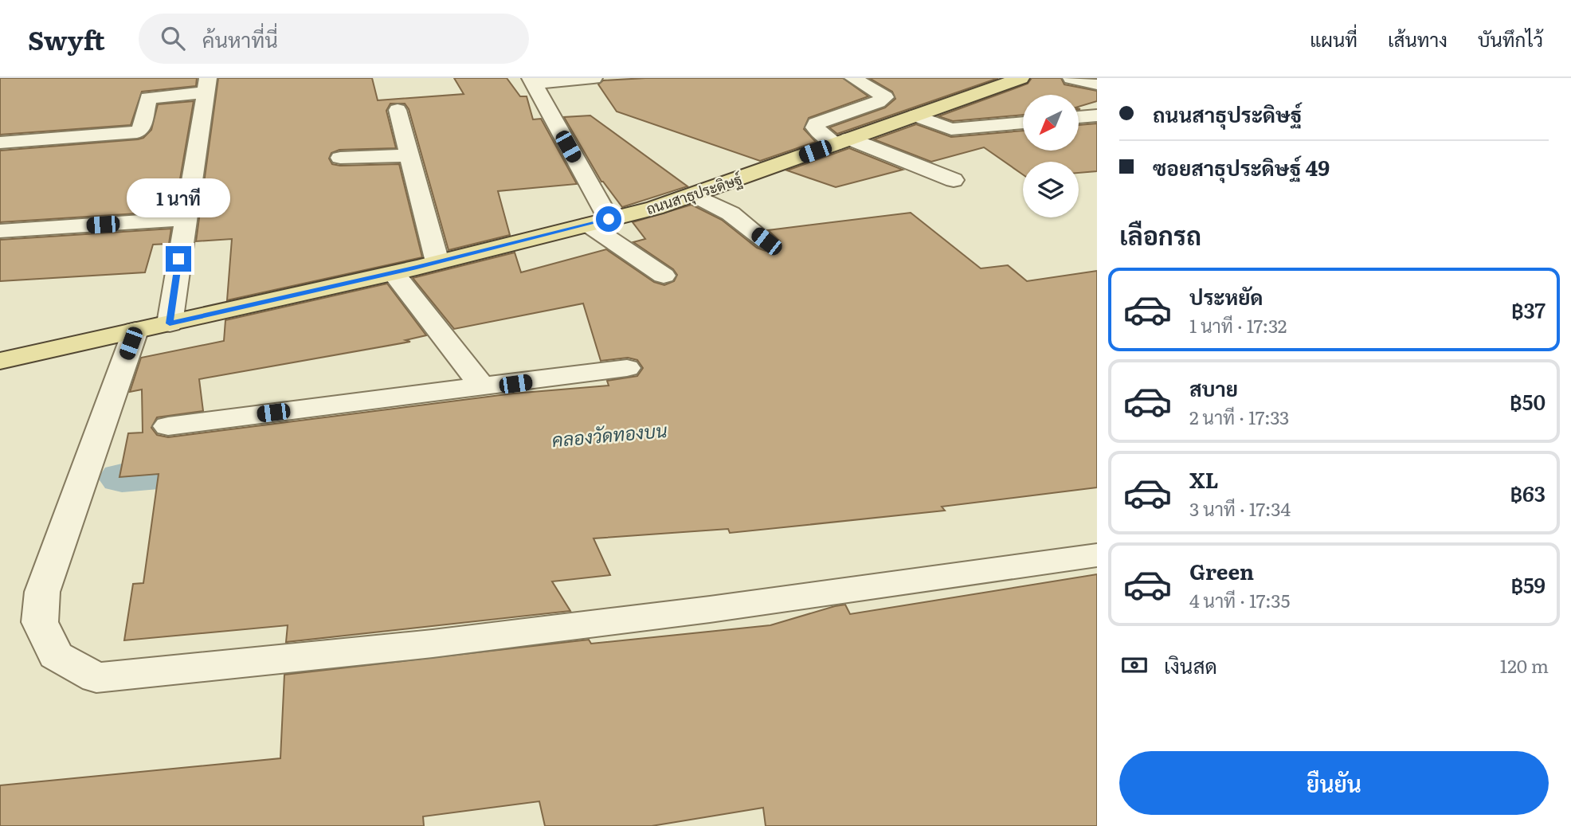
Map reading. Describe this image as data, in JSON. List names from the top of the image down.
{
  "streets": {
    "main road": ["ถนนสาธุประดิษฐ์"]
  },
  "water": ["คลองวัดทองบน"],
  "north": "bottom left",
  "page": {
    "header": "Swyft",
    "search": "ค้นหาที่นี่",
    "nav": ["แผนที่", "เส้นทาง", "บันทึกไว้"],
    "banner": ["ถนนสาธุประดิษฐ์", "ซอยสาธุประดิษฐ์ 49"],
    "bubble": "1 นาที",
    "heading": "เลือกรถ",
    "list": [
      {
        "name": "ประหยัด",
        "note": "1 นาที · 17:32",
        "value": "฿37"
      },
      {
        "name": "สบาย",
        "note": "2 นาที · 17:33",
        "value": "฿50"
      },
      {
        "name": "XL",
        "note": "3 นาที · 17:34",
        "value": "฿63"
      },
      {
        "name": "Green",
        "note": "4 นาที · 17:35",
        "value": "฿59"
      }
    ],
    "pay": ["เงินสด", "120 m"],
    "buttons": "ยืนยัน"
  }
}
